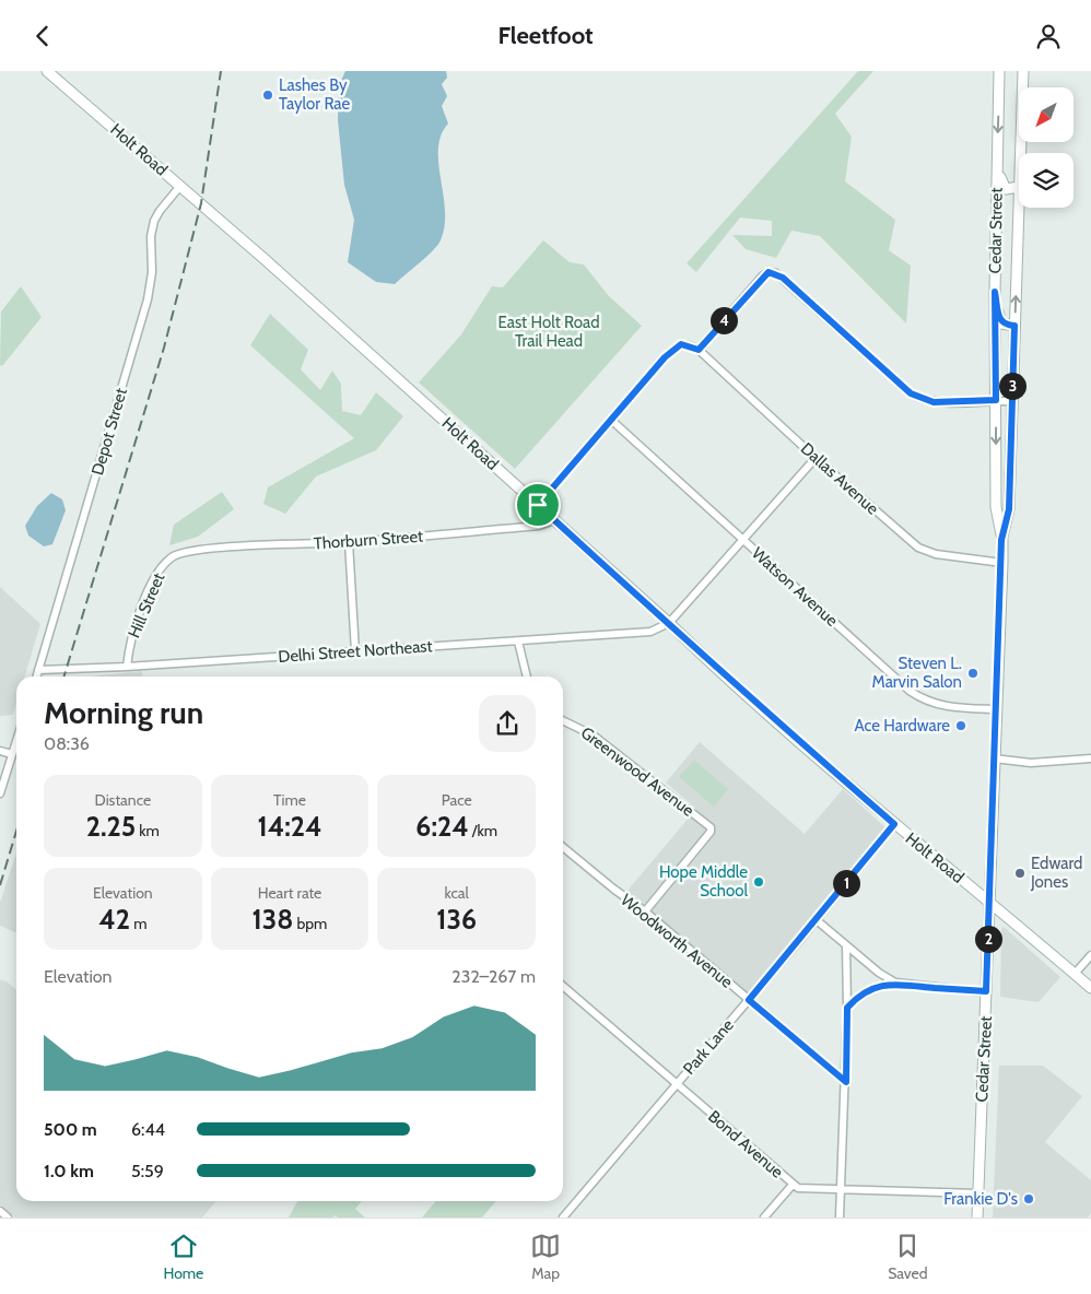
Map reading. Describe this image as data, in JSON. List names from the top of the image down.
{
  "streets": {
    "main road": ["Holt Road", "Cedar Street"],
    "street": [
      "Depot Street",
      "Dallas Avenue",
      "Thorburn Street",
      "Watson Avenue",
      "Hill Street",
      "Delhi Street Northeast",
      "Greenwood Avenue",
      "Woodworth Avenue",
      "Park Lane",
      "Bond Avenue"
    ]
  },
  "crossings": [
    ["Holt Road", "Cedar Street"],
    ["Holt Road", "Depot Street"],
    ["Holt Road", "Thorburn Street"],
    ["Holt Road", "Delhi Street Northeast"],
    ["Holt Road", "Park Lane"],
    ["Cedar Street", "Dallas Avenue"],
    ["Cedar Street", "Watson Avenue"],
    ["Cedar Street", "Bond Avenue"],
    ["Depot Street", "Delhi Street Northeast"],
    ["Thorburn Street", "Hill Street"],
    ["Hill Street", "Delhi Street Northeast"],
    ["Greenwood Avenue", "Woodworth Avenue"],
    ["Woodworth Avenue", "Park Lane"],
    ["Park Lane", "Bond Avenue"]
  ],
  "parks": ["East Holt Road Trail Head"],
  "places": [
    "Lashes By Taylor Rae",
    "Steven L. Marvin Salon",
    "Ace Hardware",
    "Edward Jones",
    "Hope Middle School",
    "Frankie D's"
  ],
  "north": "bottom left",
  "page": {
    "header": "Fleetfoot",
    "pins": [
      "4",
      "3",
      "1",
      "2"
    ],
    "heading": ["Morning run", "08:36"],
    "stats": [
      ["Distance", "2.25 km"],
      ["Time", "14:24"],
      ["Pace", "6:24 /km"],
      ["Elevation", "42 m"],
      ["Heart rate", "138 bpm"],
      ["kcal", "136"]
    ],
    "chart": ["Elevation", "232–267 m"],
    "list": [
      {
        "name": "500 m",
        "note": "6:44"
      },
      {
        "name": "1.0 km",
        "note": "5:59"
      }
    ],
    "tabs": ["Home", "Map", "Saved"]
  }
}
